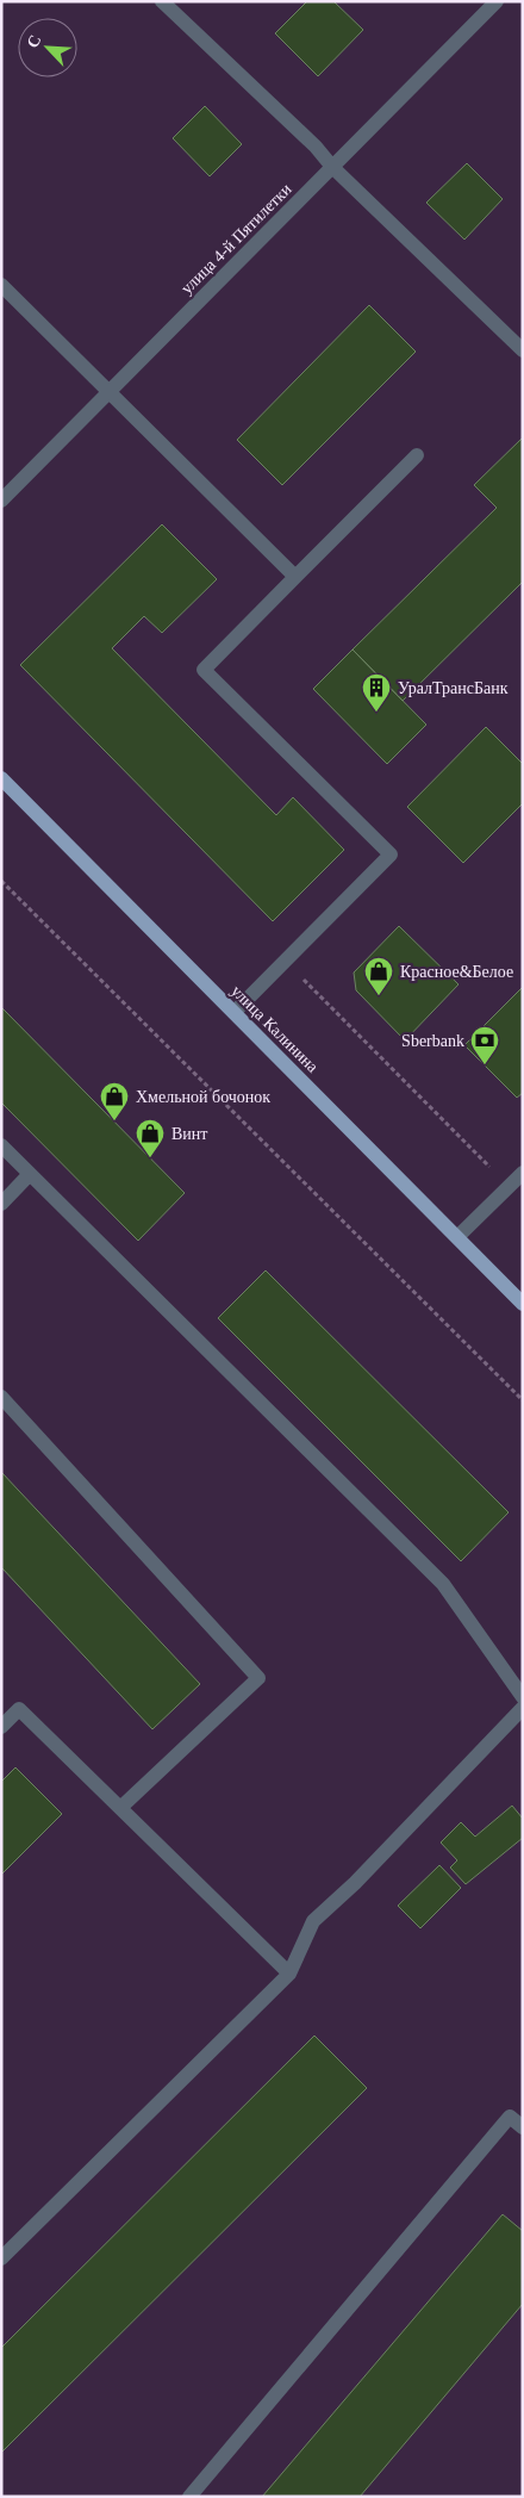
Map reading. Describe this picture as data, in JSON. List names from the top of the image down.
{
  "streets": {
    "main road": ["улица Калинина"],
    "street": ["улица 4-й Пятилетки"]
  },
  "places": {
    "building": ["УралТрансБанк"],
    "shop": ["Красное&Белое", "Хмельной бочонок", "Винт"],
    "bank": ["Sberbank"]
  },
  "north": "top left"
}
